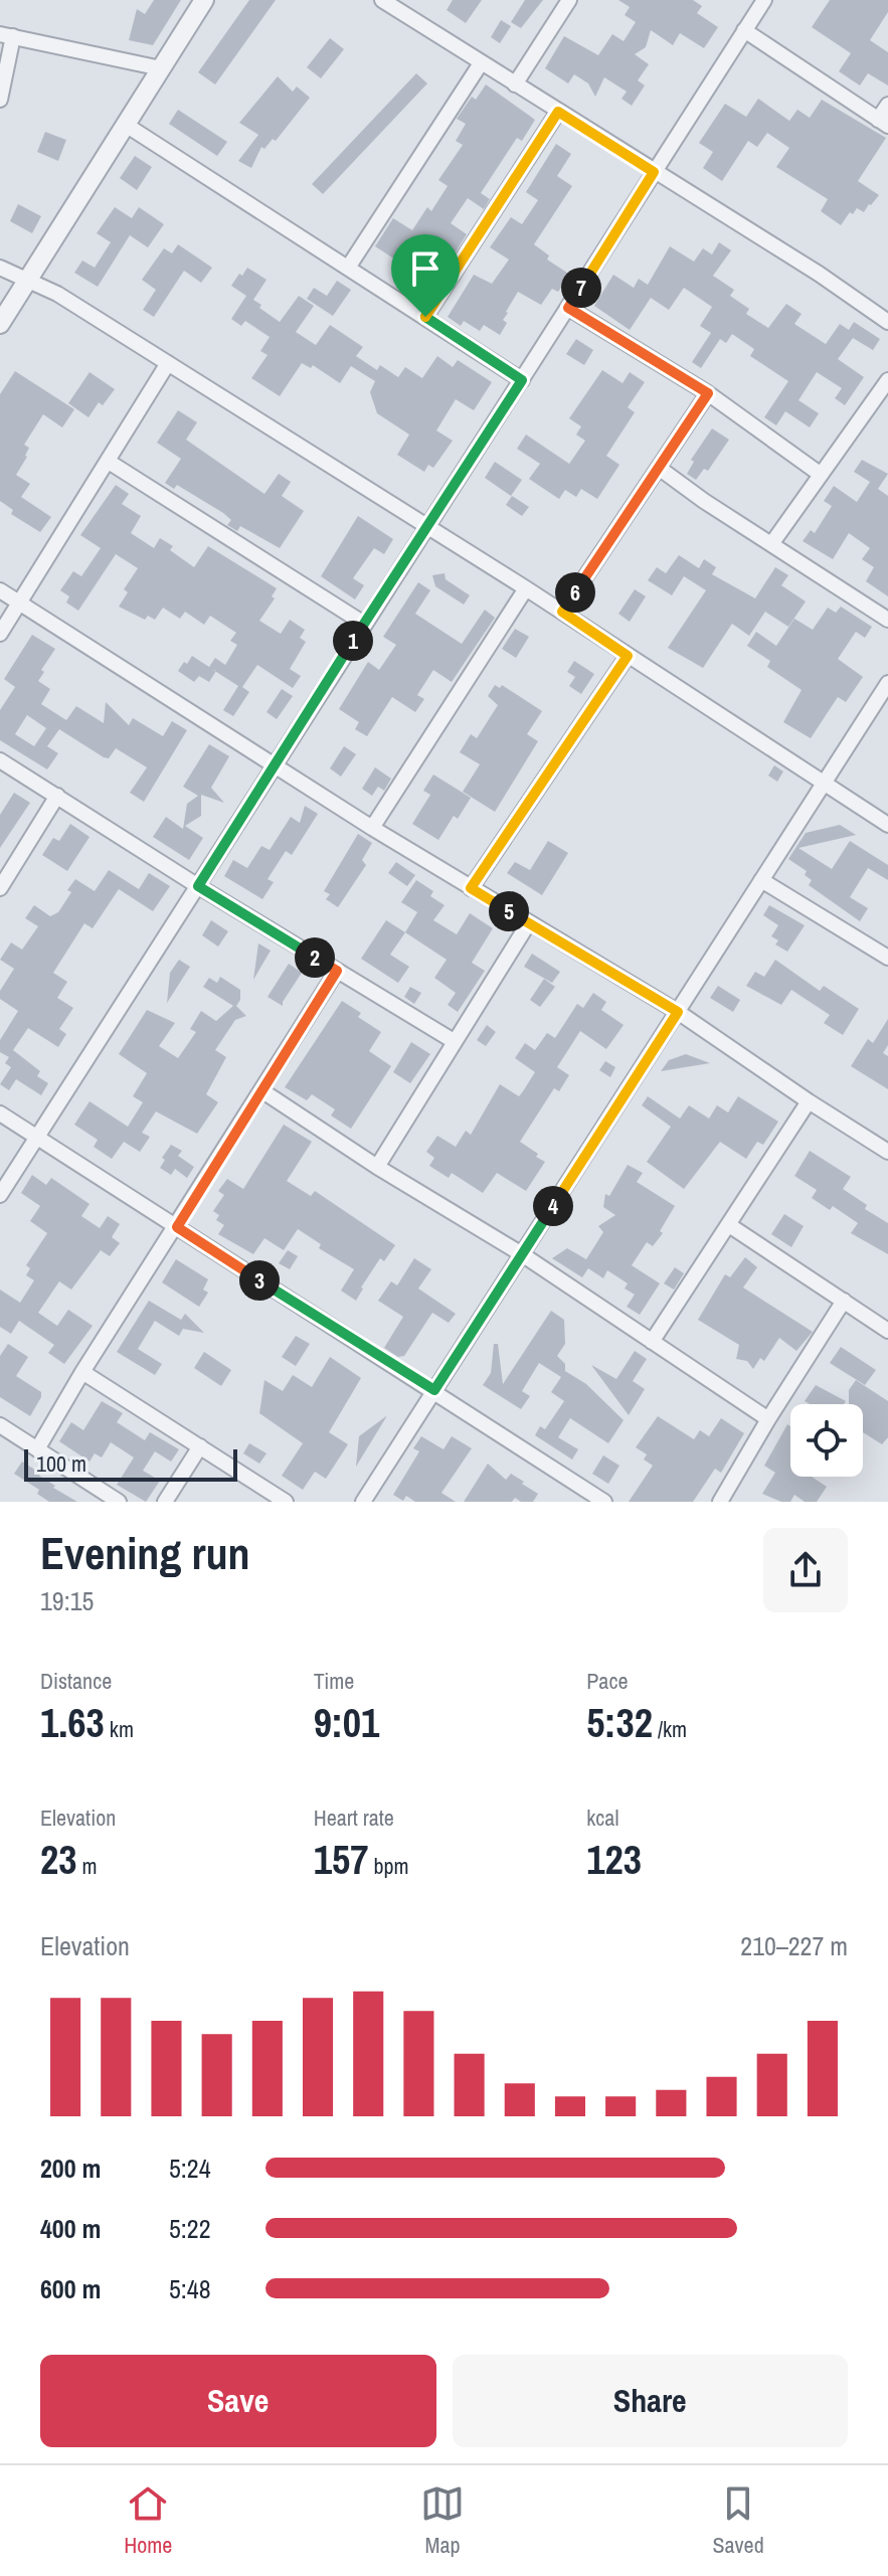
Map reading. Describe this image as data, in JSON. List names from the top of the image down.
{
  "scale_bar": "100 m",
  "page": {
    "pins": [
      "7",
      "6",
      "1",
      "5",
      "2",
      "4",
      "3"
    ],
    "scale": "100 m",
    "heading": ["Evening run", "19:15"],
    "stats": [
      ["Distance", "1.63 km"],
      ["Time", "9:01"],
      ["Pace", "5:32 /km"],
      ["Elevation", "23 m"],
      ["Heart rate", "157 bpm"],
      ["kcal", "123"]
    ],
    "chart": ["Elevation", "210–227 m"],
    "list": [
      {
        "name": "200 m",
        "note": "5:24"
      },
      {
        "name": "400 m",
        "note": "5:22"
      },
      {
        "name": "600 m",
        "note": "5:48"
      }
    ],
    "buttons": ["Save", "Share"],
    "tabs": ["Home", "Map", "Saved"]
  }
}
